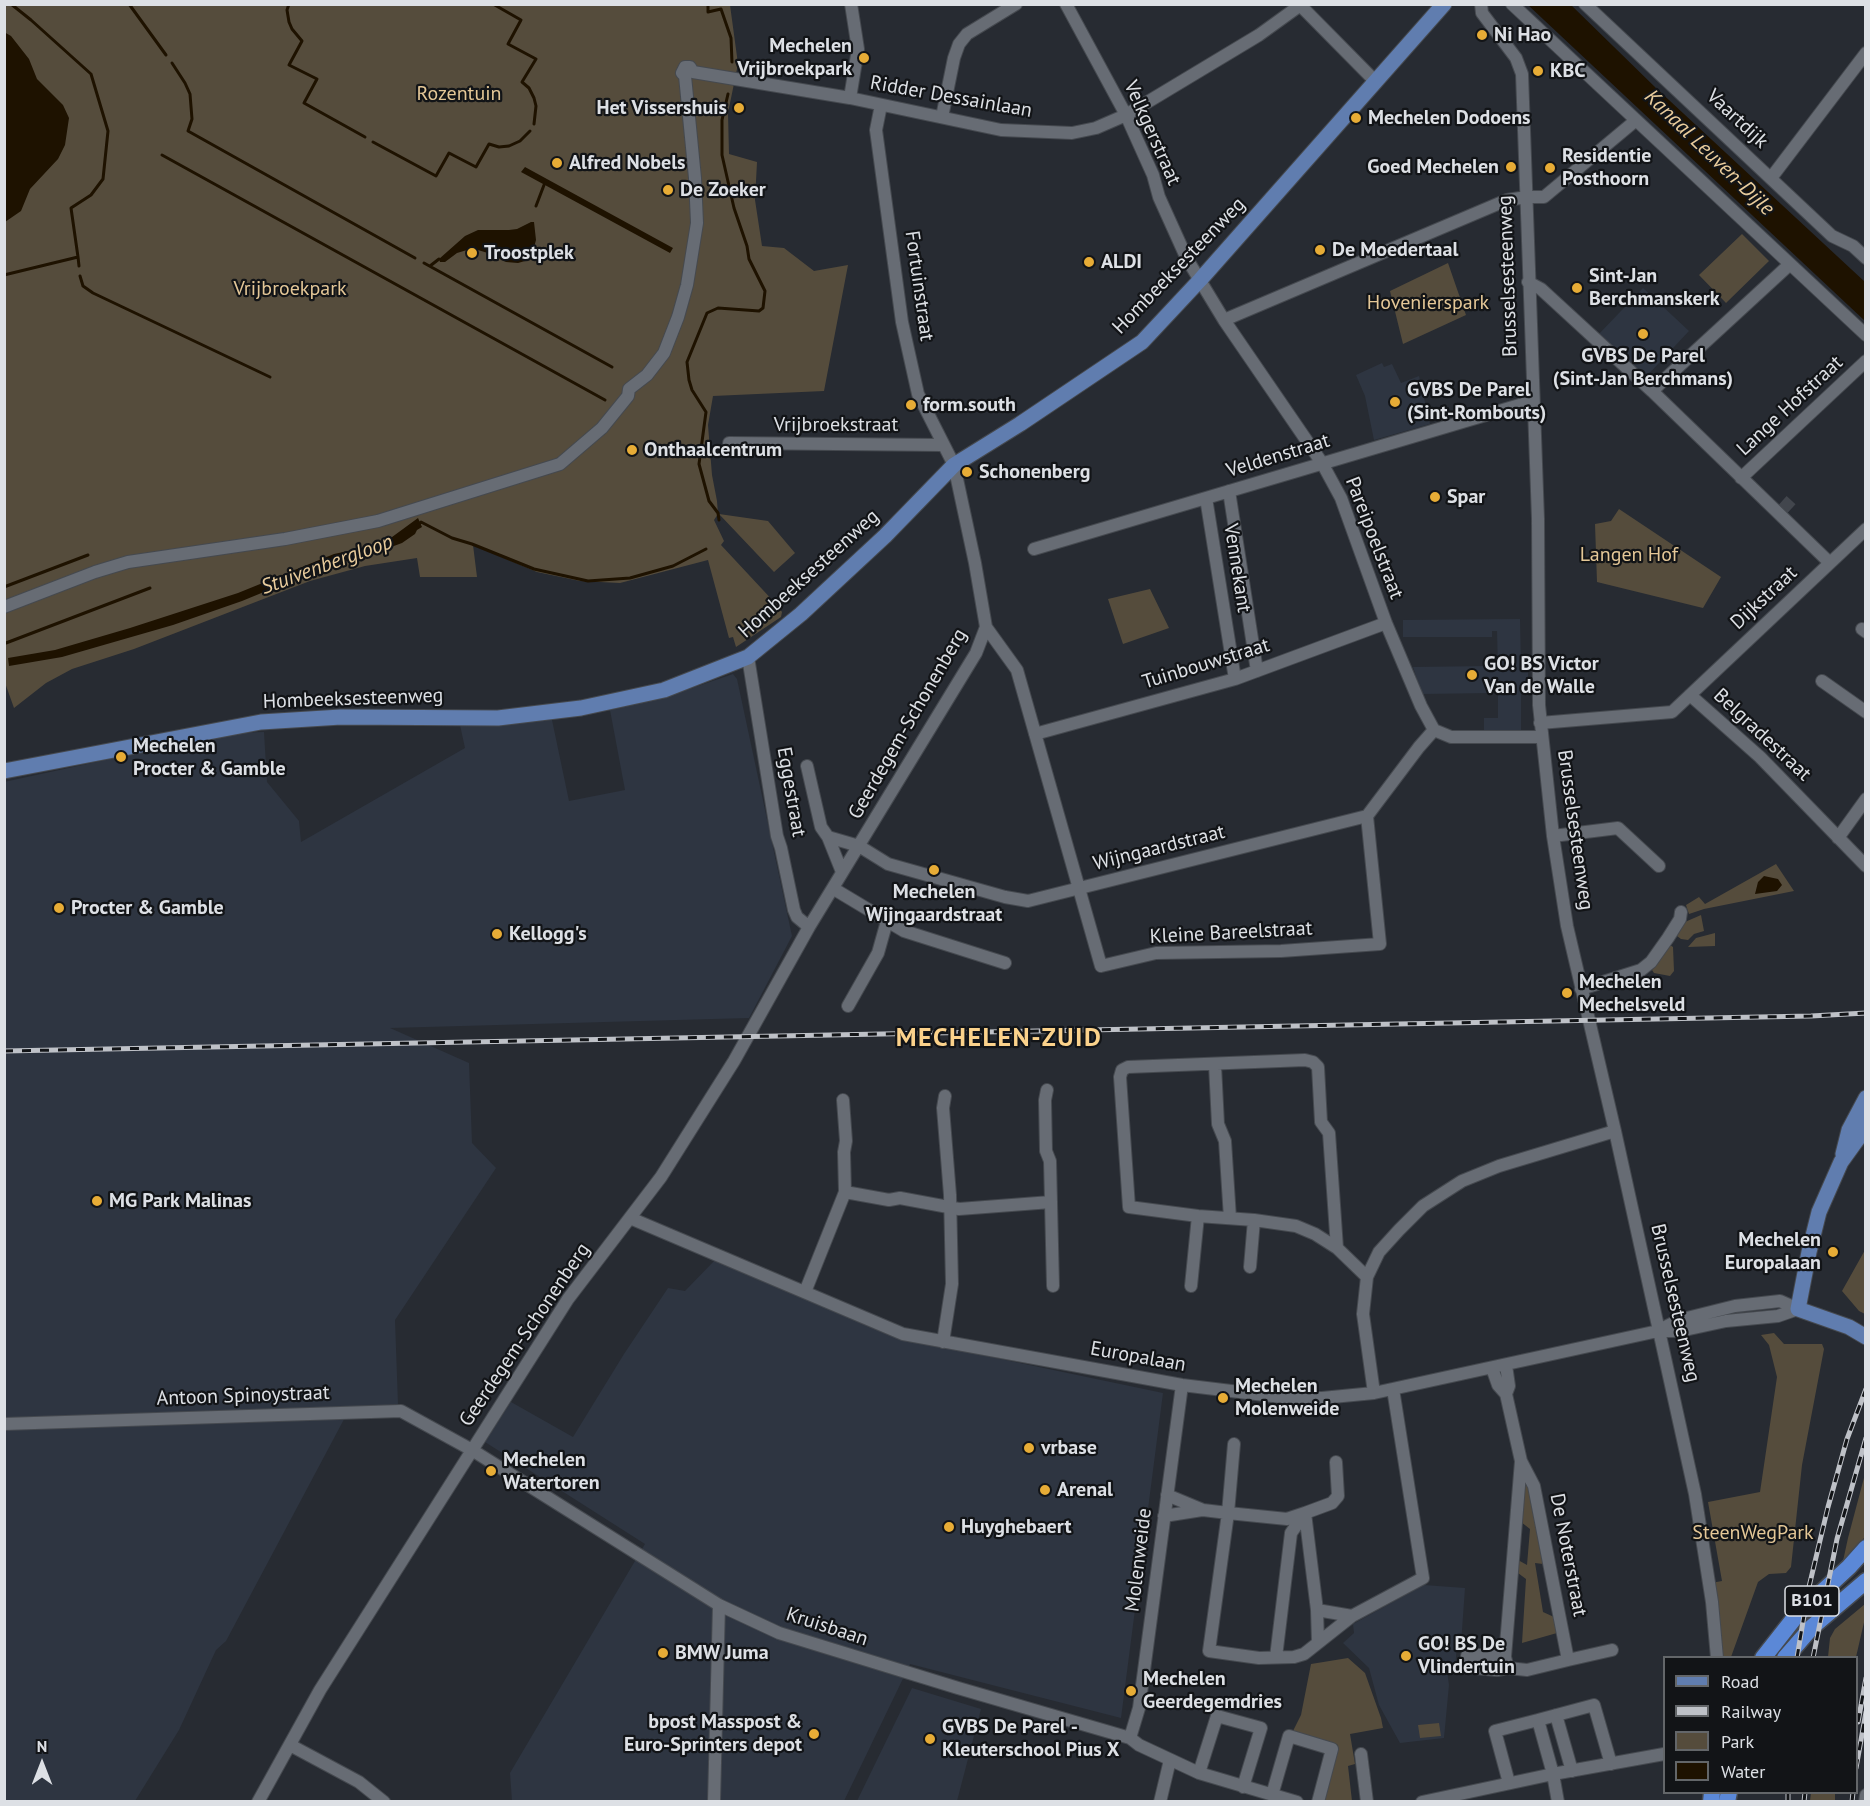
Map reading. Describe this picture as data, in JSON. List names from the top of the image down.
{
  "streets": {
    "highway": ["B101"],
    "main road": ["Hombeeksesteenweg"],
    "street": [
      "Ridder Dessainlaan",
      "Vaartdijk",
      "Velkgerstraat",
      "Brusselsesteenweg",
      "Fortuinstraat",
      "Lange Hofstraat",
      "Vrijbroekstraat",
      "Veldenstraat",
      "Pareipoelstraat",
      "Vennekant",
      "Dijkstraat",
      "Tuinbouwstraat",
      "Geerdegem-Schonenberg",
      "Belgradestraat",
      "Eggestraat",
      "Wijngaardstraat",
      "Kleine Bareelstraat",
      "Europalaan",
      "Antoon Spinoystraat",
      "De Noterstraat",
      "Molenweide",
      "Kruisbaan"
    ]
  },
  "crossings": [
    ["Ridder Dessainlaan", "Velkgerstraat"],
    ["Ridder Dessainlaan", "Fortuinstraat"],
    ["Velkgerstraat", "Hombeeksesteenweg"],
    ["Velkgerstraat", "Pareipoelstraat"],
    ["Hombeeksesteenweg", "Fortuinstraat"],
    ["Hombeeksesteenweg", "Pareipoelstraat"],
    ["Hombeeksesteenweg", "Geerdegem-Schonenberg"],
    ["Hombeeksesteenweg", "Eggestraat"],
    ["Brusselsesteenweg", "Veldenstraat"],
    ["Brusselsesteenweg", "Belgradestraat"],
    ["Brusselsesteenweg", "Europalaan"],
    ["Fortuinstraat", "Vrijbroekstraat"],
    ["Fortuinstraat", "Geerdegem-Schonenberg"],
    ["Veldenstraat", "Pareipoelstraat"],
    ["Veldenstraat", "Vennekant"],
    ["Pareipoelstraat", "Tuinbouwstraat"],
    ["Vennekant", "Tuinbouwstraat"],
    ["Dijkstraat", "Belgradestraat"],
    ["Tuinbouwstraat", "Kleine Bareelstraat"],
    ["Geerdegem-Schonenberg", "Eggestraat"],
    ["Geerdegem-Schonenberg", "Wijngaardstraat"],
    ["Geerdegem-Schonenberg", "Kleine Bareelstraat"],
    ["Geerdegem-Schonenberg", "Europalaan"],
    ["Geerdegem-Schonenberg", "Antoon Spinoystraat"],
    ["Geerdegem-Schonenberg", "Kruisbaan"],
    ["Wijngaardstraat", "Kleine Bareelstraat"],
    ["Europalaan", "De Noterstraat"],
    ["Europalaan", "Molenweide"],
    ["Antoon Spinoystraat", "Kruisbaan"],
    ["Molenweide", "Kruisbaan"]
  ],
  "districts": ["MECHELEN-ZUID"],
  "water": ["Kanaal Leuven-Dijle", "Stuivenbergloop"],
  "parks": [
    "Rozentuin",
    "Vrijbroekpark",
    "Hovenierspark",
    "Langen Hof",
    "SteenWegPark"
  ],
  "places": [
    "Ni Hao",
    "Mechelen Vrijbroekpark",
    "KBC",
    "Het Vissershuis",
    "Mechelen Dodoens",
    "Alfred Nobels",
    "Goed Mechelen",
    "Residentie Posthoorn",
    "De Zoeker",
    "De Moedertaal",
    "Troostplek",
    "ALDI",
    "Sint-Jan Berchmanskerk",
    "GVBS De Parel (Sint-Jan Berchmans)",
    "GVBS De Parel (Sint-Rombouts)",
    "form.south",
    "Onthaalcentrum",
    "Schonenberg",
    "Spar",
    "GO! BS Victor Van de Walle",
    "Mechelen Procter & Gamble",
    "Mechelen Wijngaardstraat",
    "Procter & Gamble",
    "Kellogg's",
    "Mechelen Mechelsveld",
    "MG Park Malinas",
    "Mechelen Europalaan",
    "Mechelen Molenweide",
    "vrbase",
    "Mechelen Watertoren",
    "Arenal",
    "Huyghebaert",
    "BMW Juma",
    "GO! BS De Vlindertuin",
    "Mechelen Geerdegemdries",
    "bpost Masspost & Euro-Sprinters depot",
    "GVBS De Parel - Kleuterschool Pius X"
  ],
  "legend": [
    "Road",
    "Railway",
    "Park",
    "Water"
  ],
  "north": "top"
}
